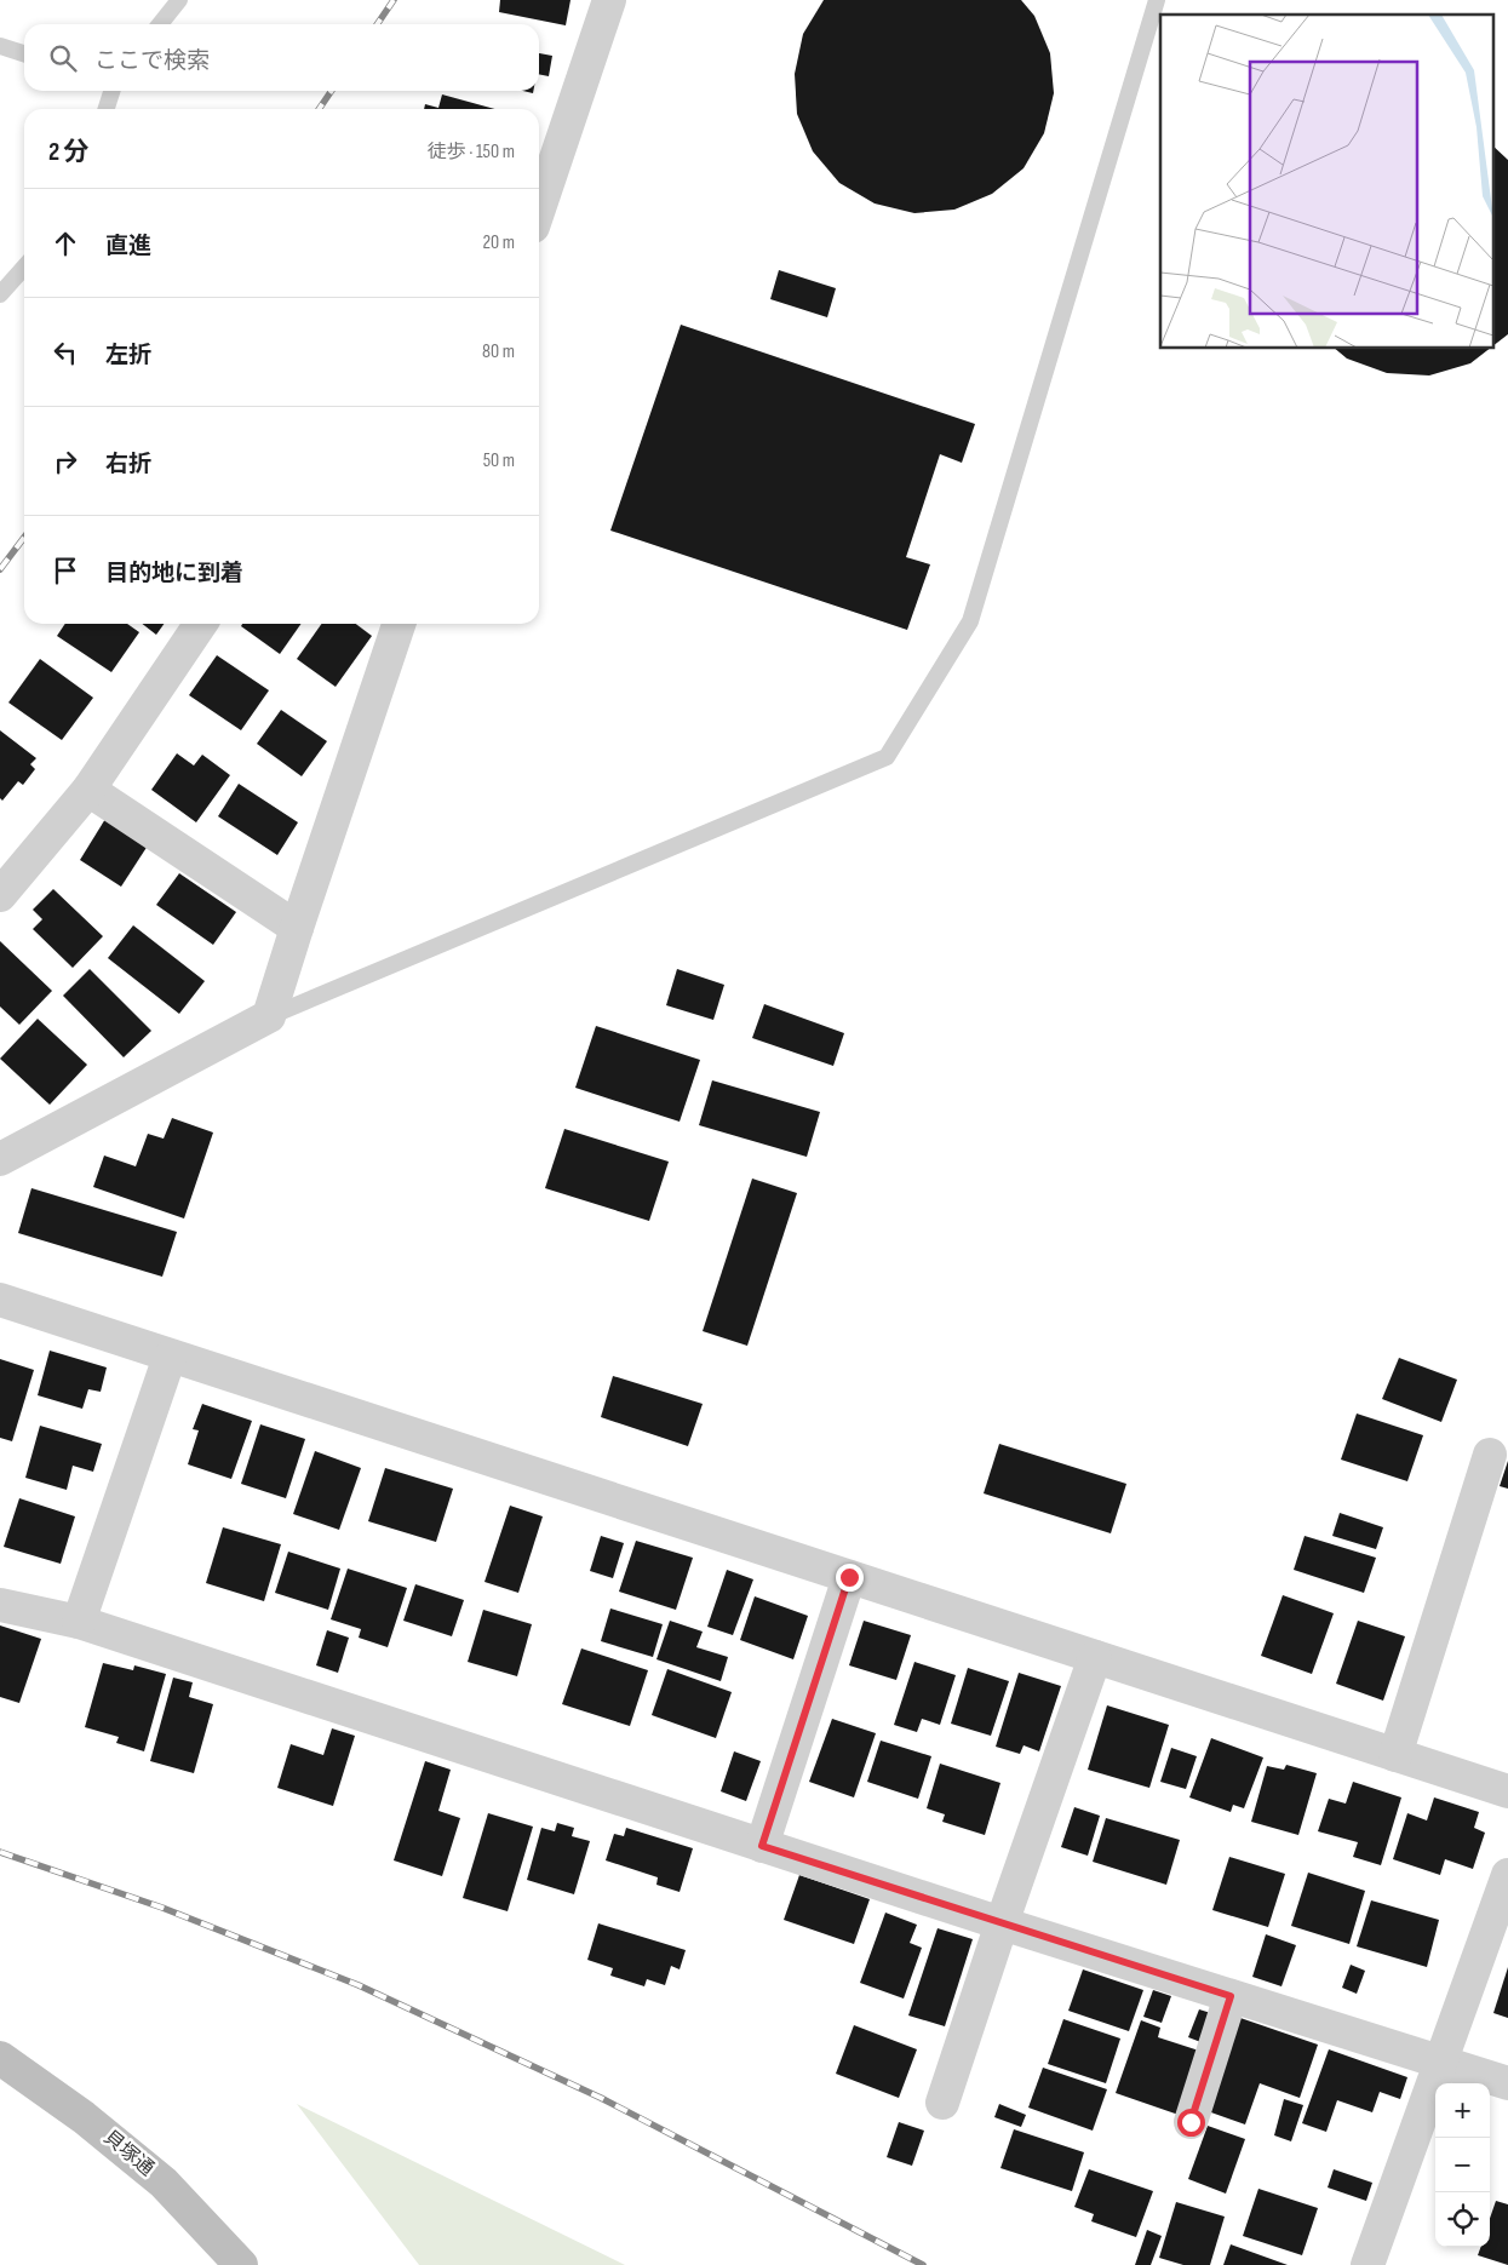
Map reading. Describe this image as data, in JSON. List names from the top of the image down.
{
  "streets": {
    "street": ["貝塚通"]
  },
  "page": {
    "search": "ここで検索",
    "heading": ["2 分", "徒歩 · 150 m"],
    "list": [
      ["直進", "20 m"],
      ["左折", "80 m"],
      ["右折", "50 m"],
      "目的地に到着"
    ],
    "map_buttons": ["+", "−"]
  }
}
